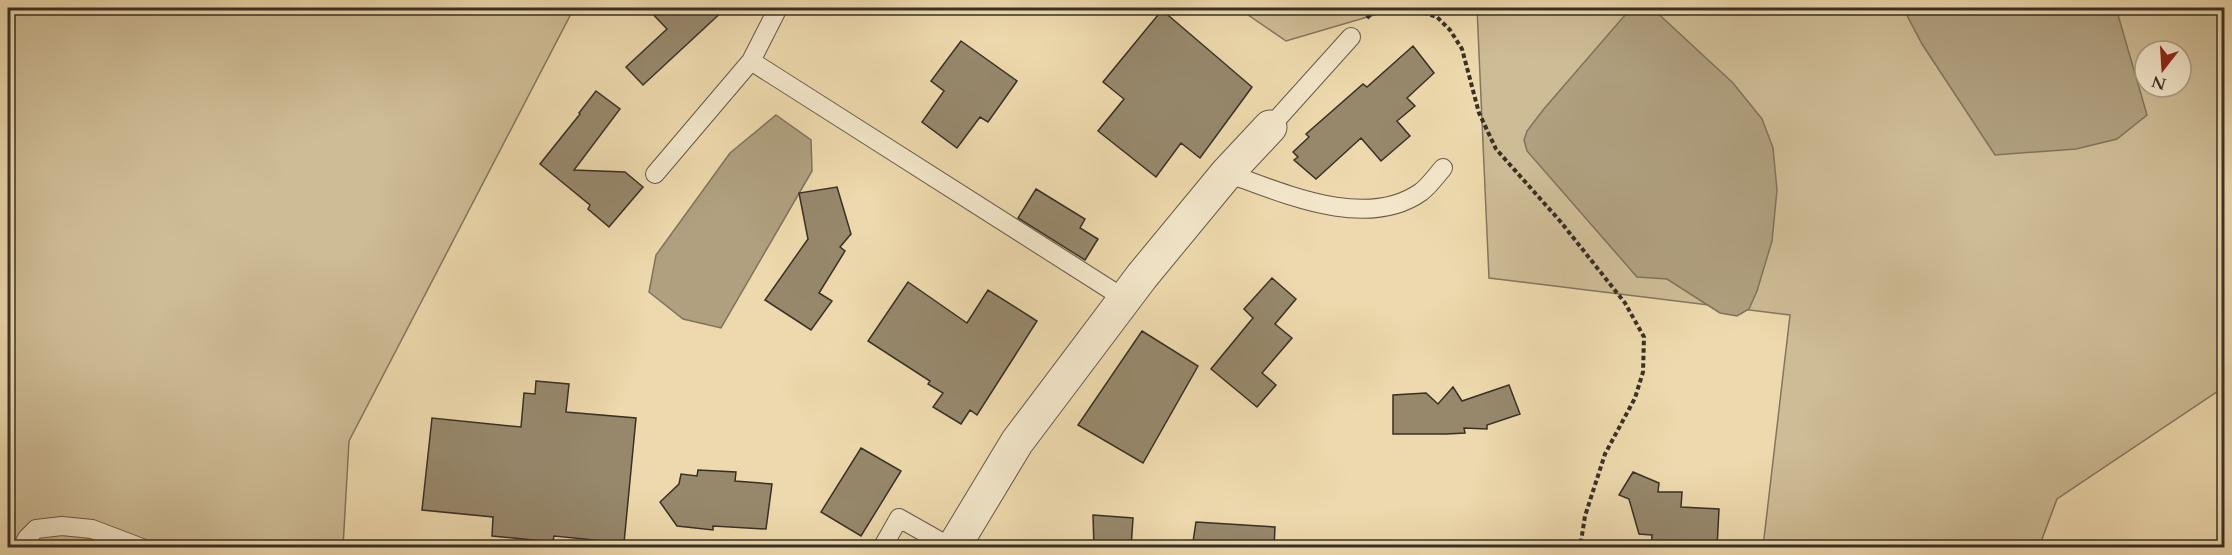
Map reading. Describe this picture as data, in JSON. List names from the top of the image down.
{
  "north": "bottom"
}
